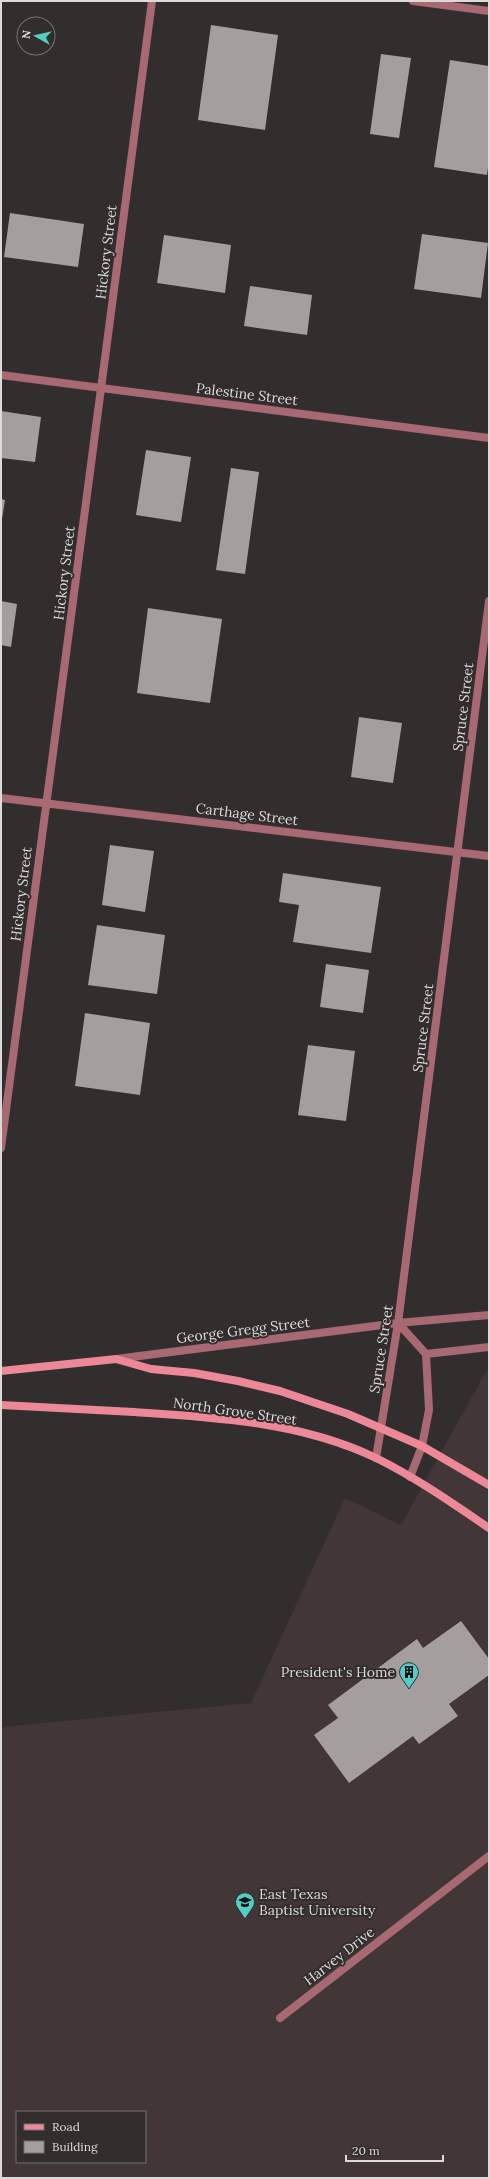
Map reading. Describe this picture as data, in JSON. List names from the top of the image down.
{
  "streets": {
    "main road": ["George Gregg Street", "North Grove Street"],
    "street": [
      "Hickory Street",
      "Palestine Street",
      "Spruce Street",
      "Carthage Street",
      "Harvey Drive"
    ]
  },
  "crossings": [
    ["Hickory Street", "Palestine Street"],
    ["Hickory Street", "Carthage Street"],
    ["Spruce Street", "Carthage Street"],
    ["Spruce Street", "George Gregg Street"],
    ["Spruce Street", "North Grove Street"],
    ["George Gregg Street", "North Grove Street"]
  ],
  "places": {
    "building": ["President's Home"],
    "school or university": ["East Texas Baptist University"]
  },
  "legend": ["Road", "Building"],
  "scale_bar": "20 m",
  "north": "left"
}
